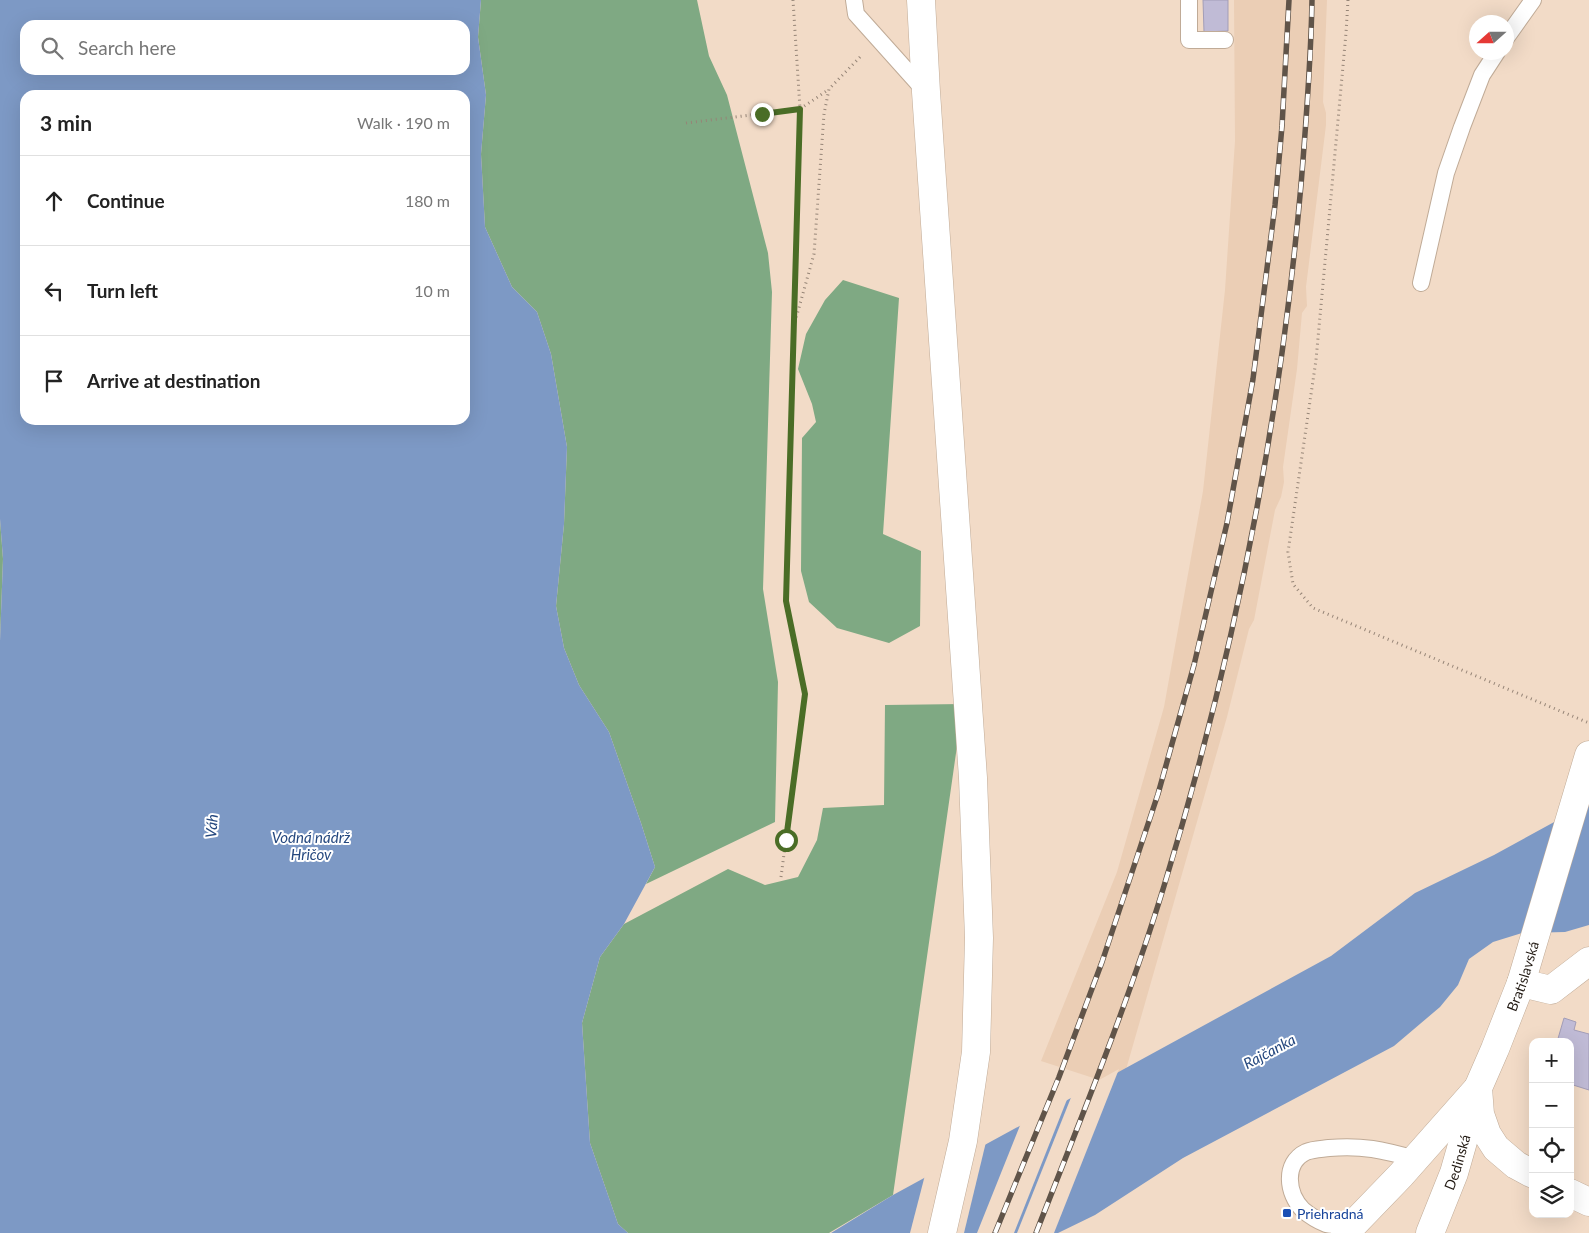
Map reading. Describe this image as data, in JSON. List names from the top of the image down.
{
  "streets": {
    "street": ["Bratislavská", "Dedinská"]
  },
  "crossings": [
    ["Bratislavská", "Dedinská"]
  ],
  "water": ["Váh", "Vodná nádrž Hričov", "Rajčanka"],
  "places": {
    "transit": ["Priehradná"]
  },
  "north": "left",
  "page": {
    "search": "Search here",
    "heading": ["3 min", "Walk · 190 m"],
    "list": [
      ["Continue", "180 m"],
      ["Turn left", "10 m"],
      "Arrive at destination"
    ],
    "map_buttons": ["+", "−"]
  }
}
